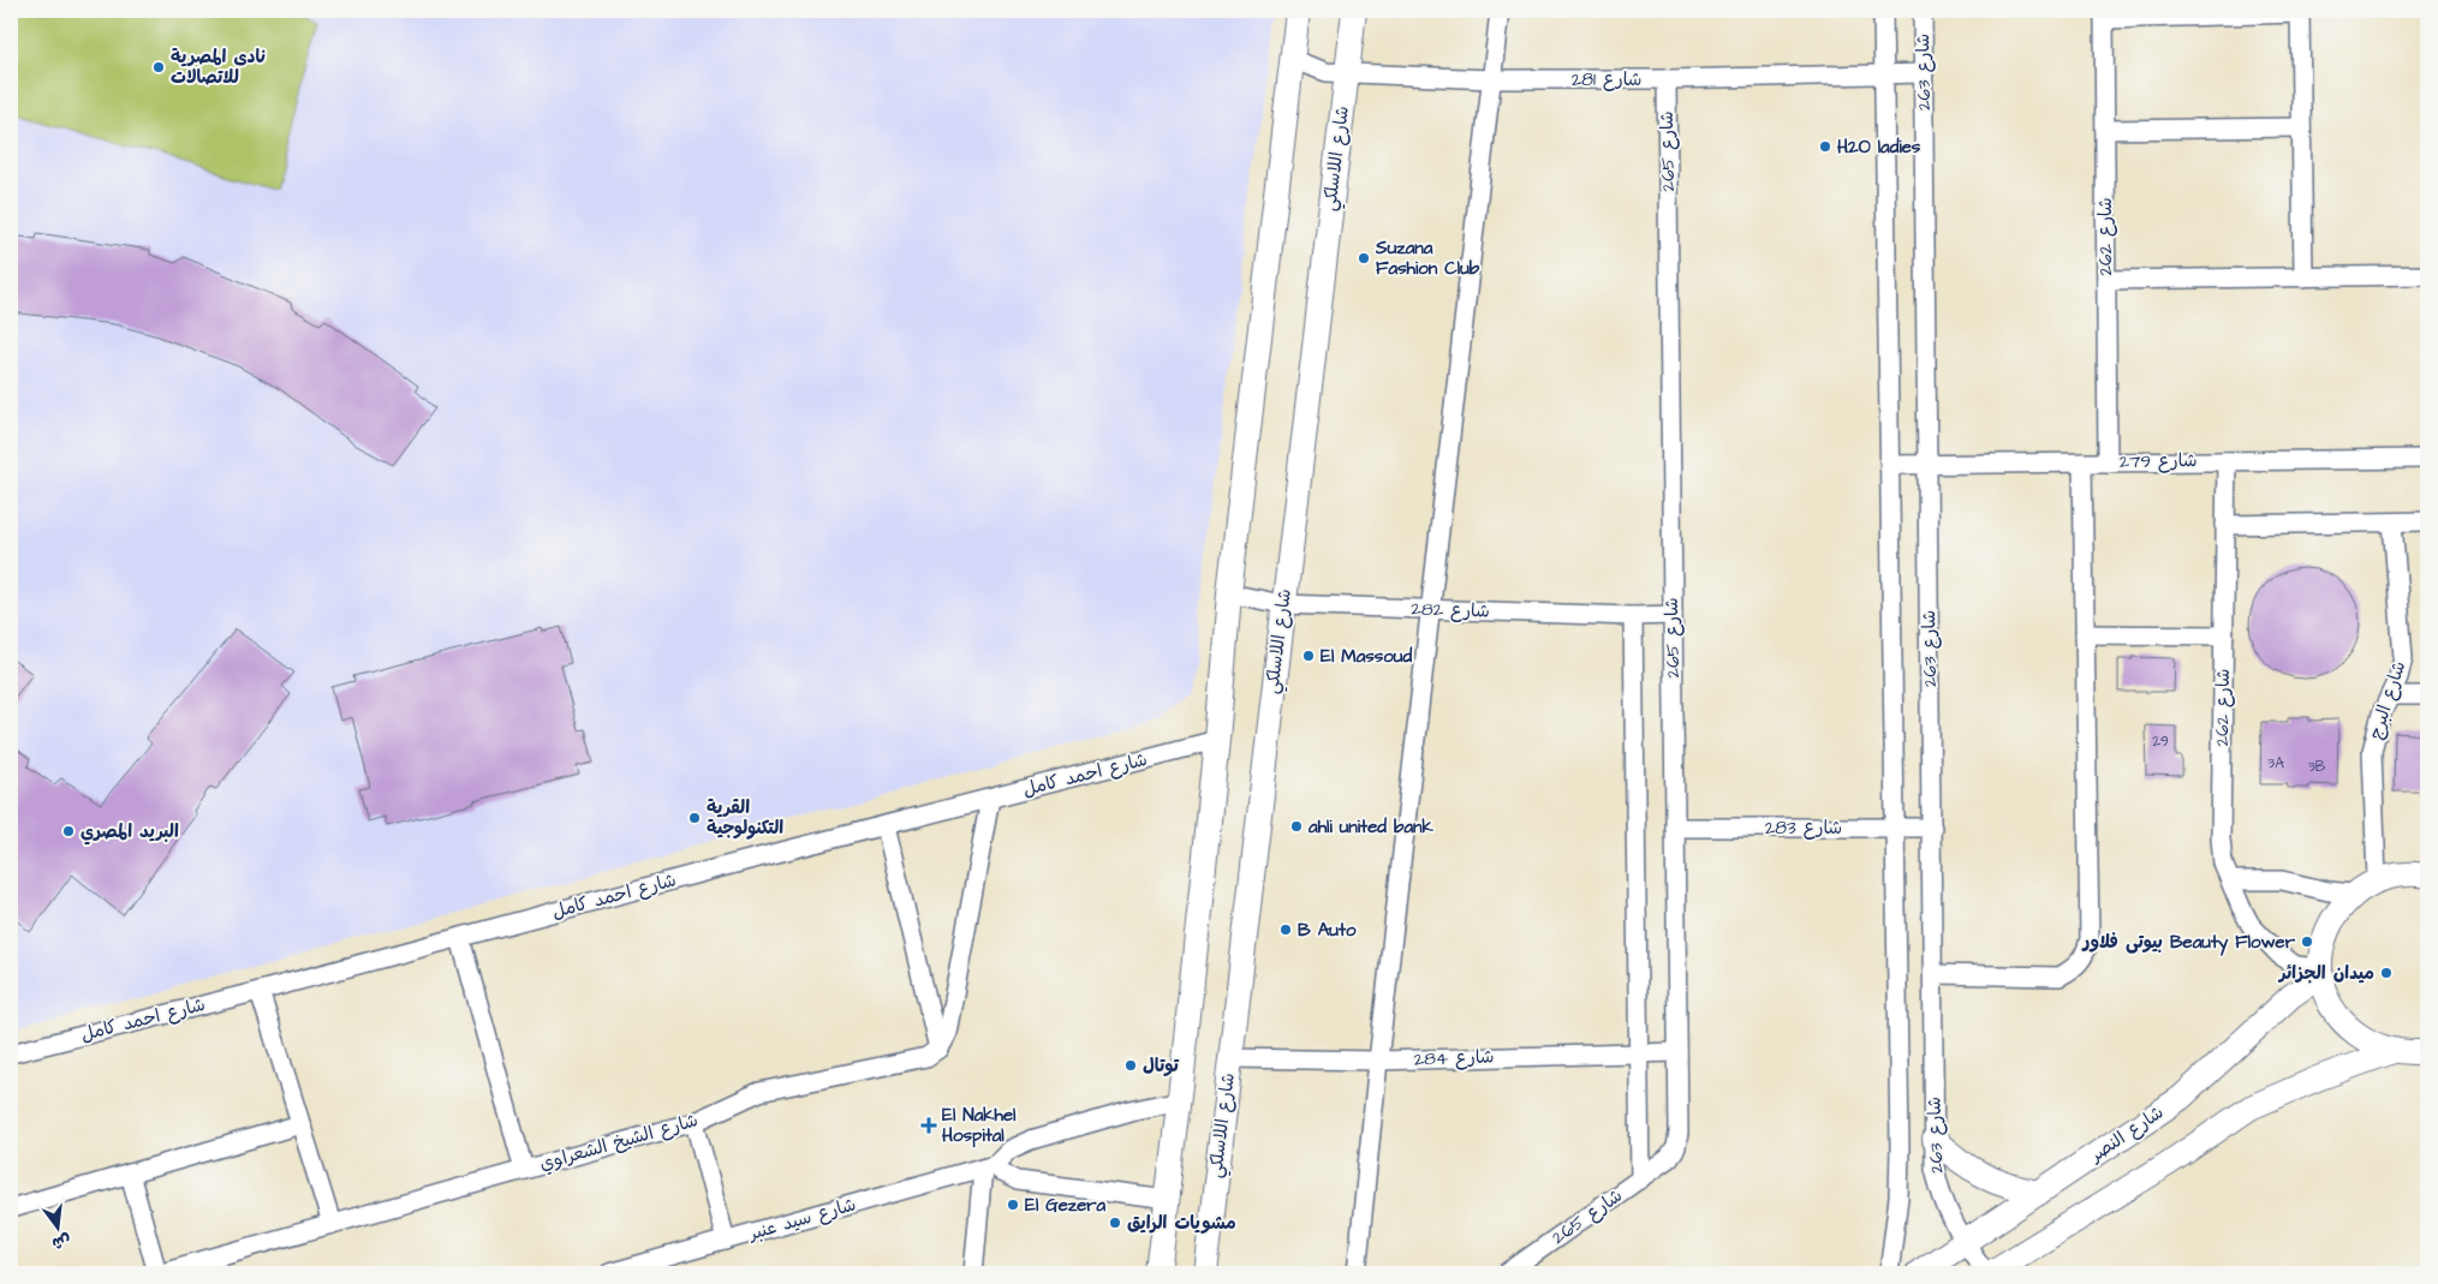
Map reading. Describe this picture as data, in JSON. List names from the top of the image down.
{
  "streets": {
    "main road": ["شارع اللاسلكي", "شارع النصر"],
    "street": [
      "شارع 263",
      "شارع 281",
      "شارع 265",
      "شارع 262",
      "شارع 279",
      "شارع 282",
      "شارع البرج",
      "شارع احمد كامل",
      "شارع 283",
      "شارع 284",
      "شارع الشيخ الشعراوي",
      "شارع سيد عنبر"
    ]
  },
  "crossings": [
    ["شارع 263", "شارع 281"],
    ["شارع 263", "شارع 279"],
    ["شارع 263", "شارع 283"],
    ["شارع 263", "شارع النصر"],
    ["شارع 281", "شارع 265"],
    ["شارع 281", "شارع اللاسلكي"],
    ["شارع 265", "شارع 282"],
    ["شارع 265", "شارع 283"],
    ["شارع 265", "شارع 284"],
    ["شارع اللاسلكي", "شارع 282"],
    ["شارع اللاسلكي", "شارع 284"],
    ["شارع 262", "شارع 279"],
    ["شارع 262", "شارع النصر"]
  ],
  "places": {
    "other": [
      "نادى المصرية للاتصالات",
      "H2O ladies",
      "Suzana Fashion Club",
      "El Massoud",
      "القرية التكنولوجية",
      "ahli united bank",
      "البريد المصري",
      "B Auto",
      "بيوتى فلاور Beauty Flower",
      "ميدان الجزائر",
      "توتال",
      "El Gezera",
      "مشويات الرايق"
    ],
    "health": ["El Nakhel Hospital"]
  },
  "house_numbers": ["29", "3A", "3B"],
  "north": "bottom"
}
